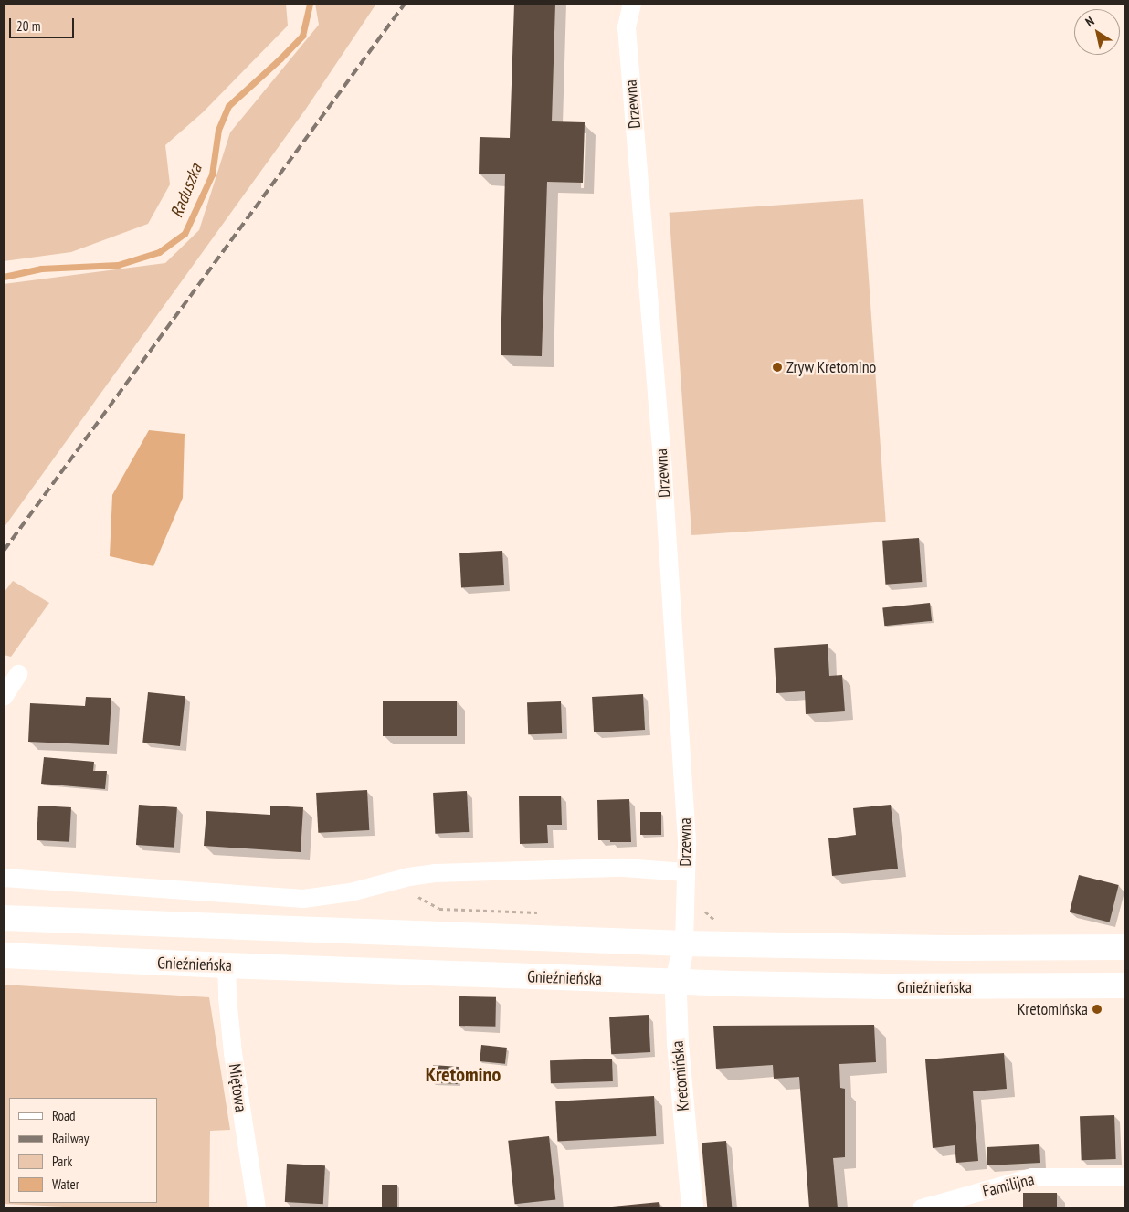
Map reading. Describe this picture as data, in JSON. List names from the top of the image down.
{
  "streets": {
    "main road": ["Gnieźnieńska"],
    "street": [
      "Drzewna",
      "Kretomińska",
      "Miętowa",
      "Familijna"
    ]
  },
  "crossings": [
    ["Drzewna", "Kretomińska"],
    ["Gnieźnieńska", "Kretomińska"],
    ["Gnieźnieńska", "Miętowa"]
  ],
  "districts": ["Kretomino"],
  "water": ["Raduszka"],
  "places": ["Zryw Kretomino", "Kretomińska"],
  "legend": [
    "Road",
    "Railway",
    "Park",
    "Water"
  ],
  "scale_bar": "20 m",
  "north": "top left"
}
